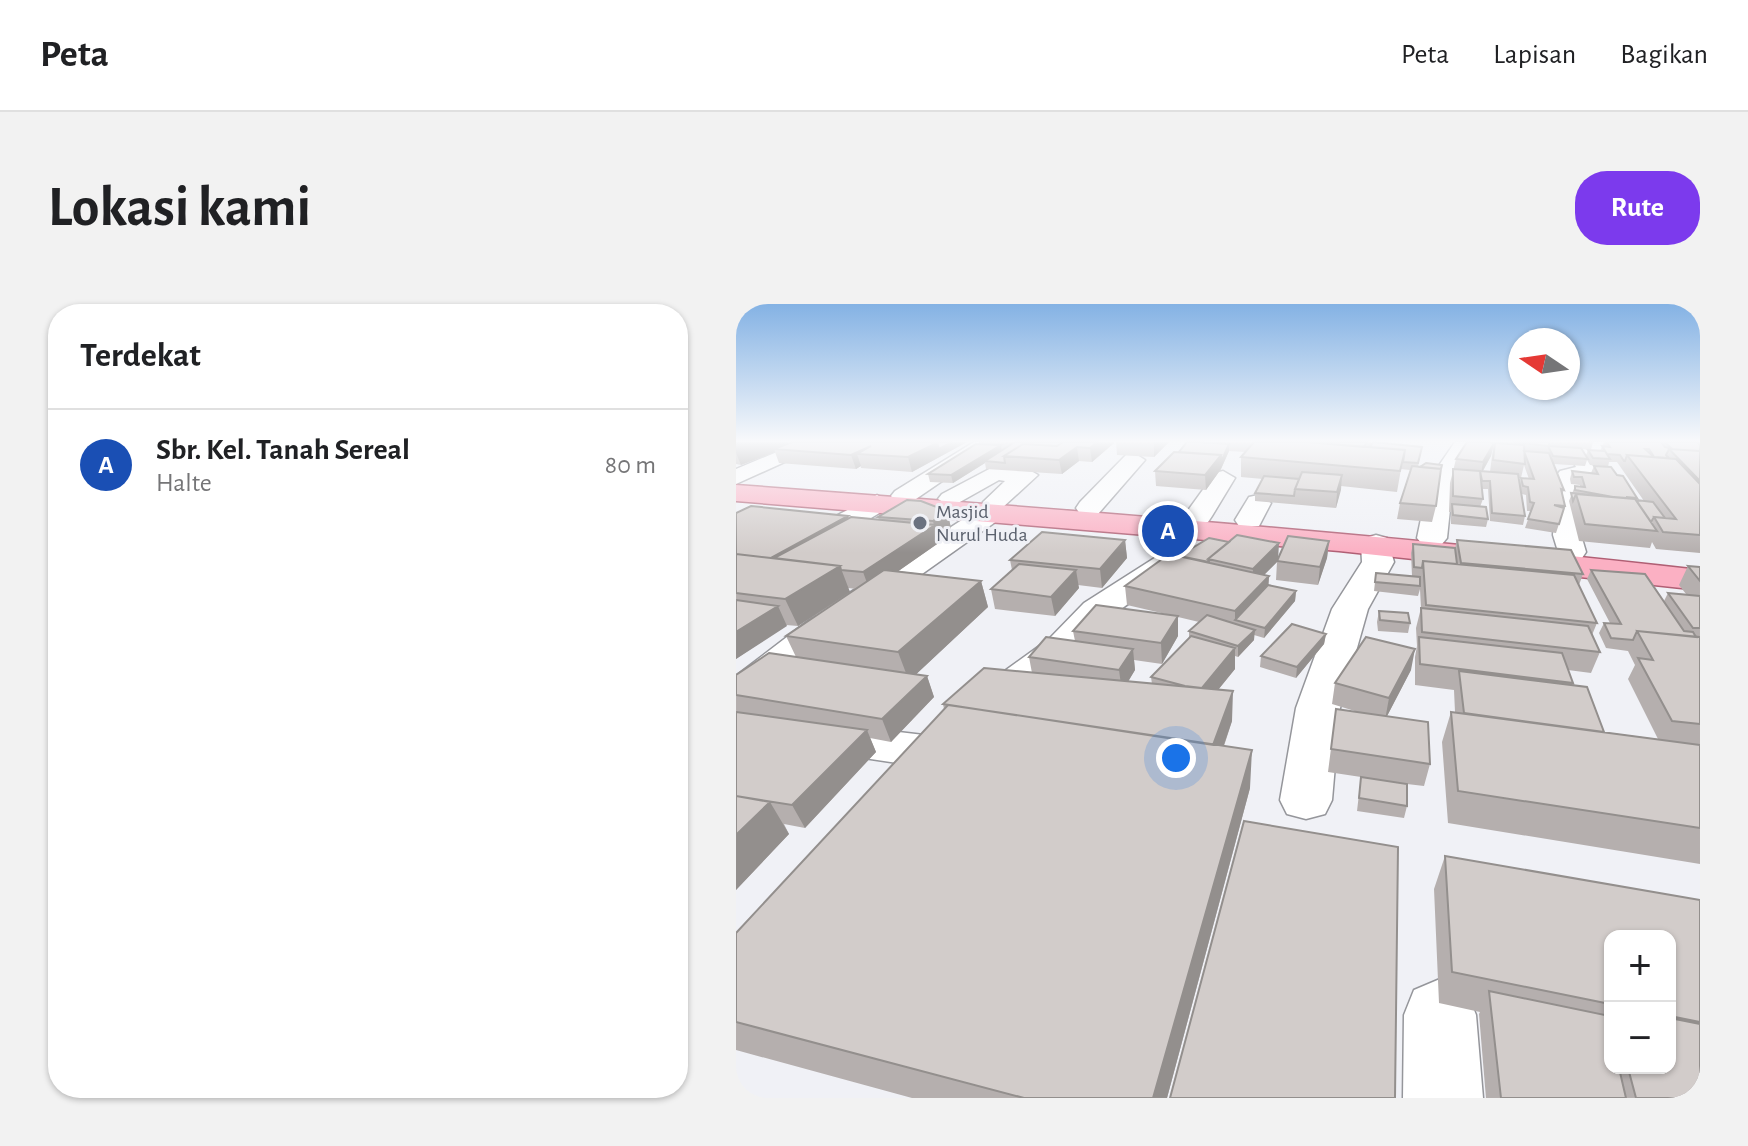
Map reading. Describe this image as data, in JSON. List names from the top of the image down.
{
  "places": ["Masjid Nurul Huda"],
  "north": "left",
  "page": {
    "header": "Peta",
    "nav": ["Peta", "Lapisan", "Bagikan"],
    "buttons": "Rute",
    "title": "Lokasi kami",
    "heading": "Terdekat",
    "list": [
      {
        "mark": "A",
        "name": "Sbr. Kel. Tanah Sereal",
        "note": "Halte",
        "value": "80 m"
      }
    ],
    "pins": "A",
    "map_buttons": ["+", "−"]
  }
}
